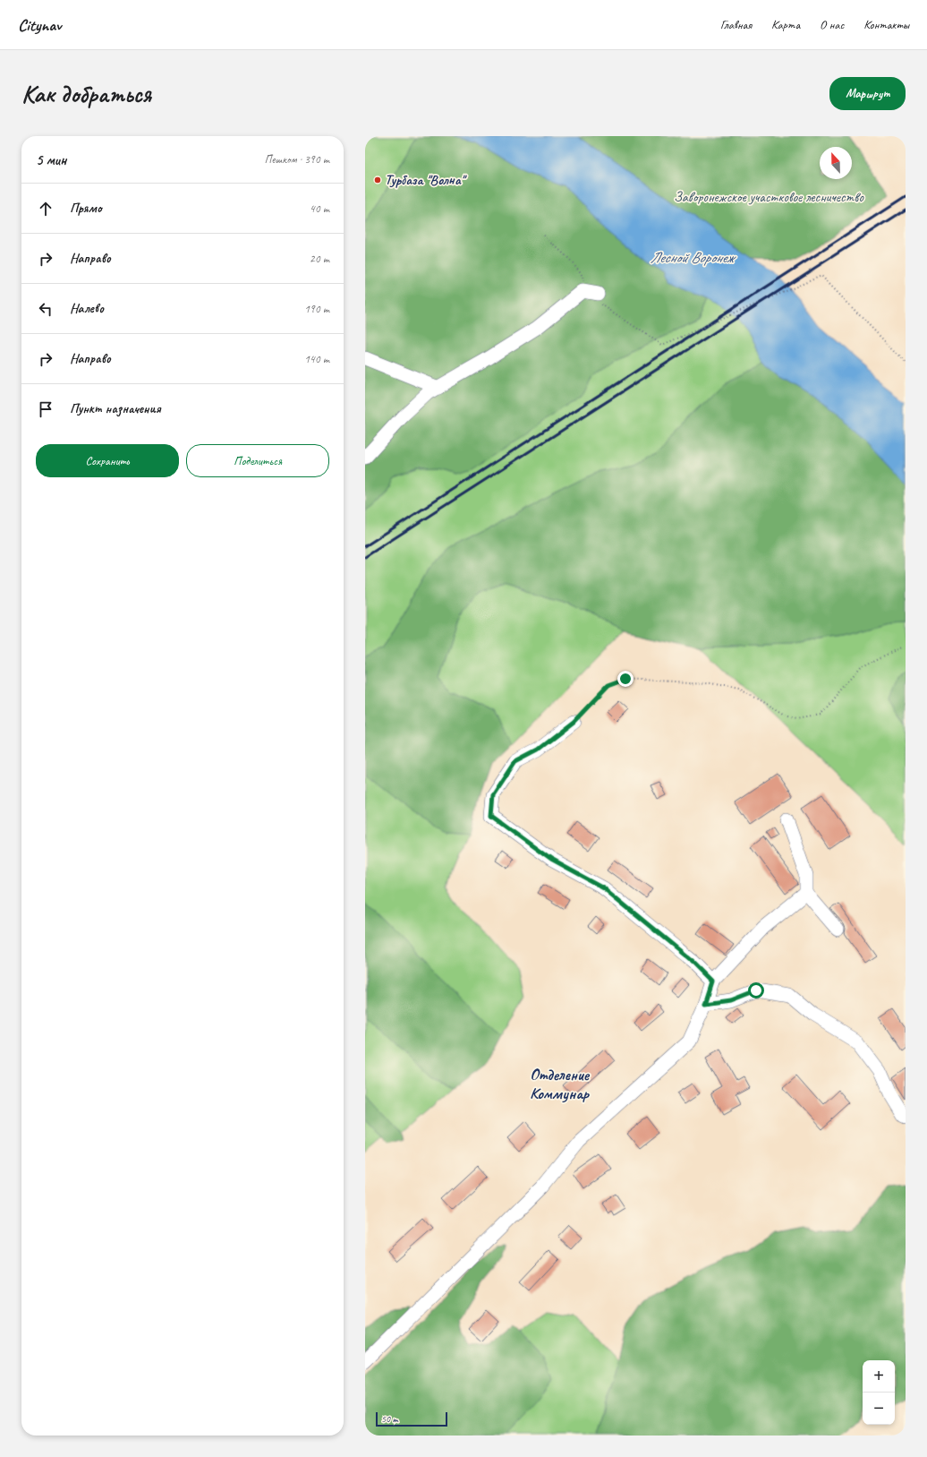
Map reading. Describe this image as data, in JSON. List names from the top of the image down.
{
  "districts": ["Отделение Коммунар"],
  "water": ["Лесной Воронеж"],
  "parks": ["Заворонежское участковое лесничество"],
  "places": ["Турбаза \"Волна\""],
  "scale_bar": "50 m",
  "north": "top",
  "page": {
    "header": "Citynav",
    "nav": [
      "Главная",
      "Карта",
      "О нас",
      "Контакты"
    ],
    "buttons": [
      "Маршрут",
      ["Сохранить", "Поделиться"]
    ],
    "title": "Как добраться",
    "heading": ["5 мин", "Пешком · 390 m"],
    "list": [
      ["Прямо", "40 m"],
      ["Направо", "20 m"],
      ["Налево", "190 m"],
      ["Направо", "140 m"],
      "Пункт назначения"
    ],
    "map_buttons": ["+", "−"],
    "scale": "50 m"
  }
}
